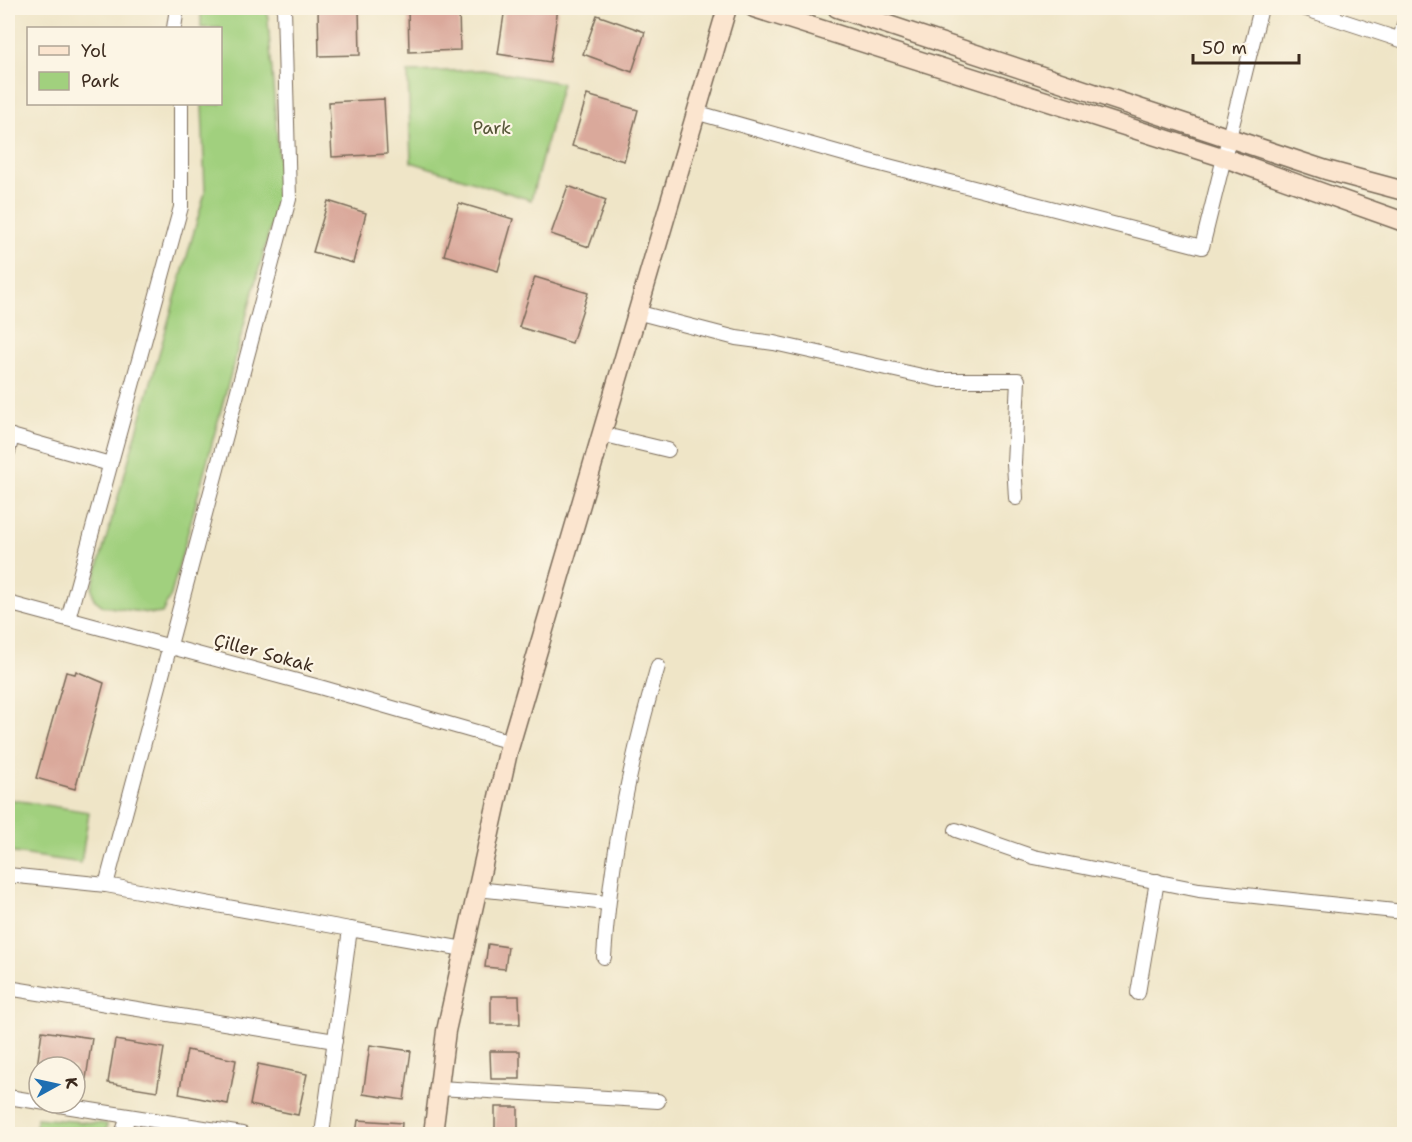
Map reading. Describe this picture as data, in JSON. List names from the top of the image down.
{
  "streets": {
    "street": ["Çiller Sokak"]
  },
  "parks": ["Park"],
  "legend": ["Yol", "Park"],
  "scale_bar": "50 m",
  "north": "right"
}
